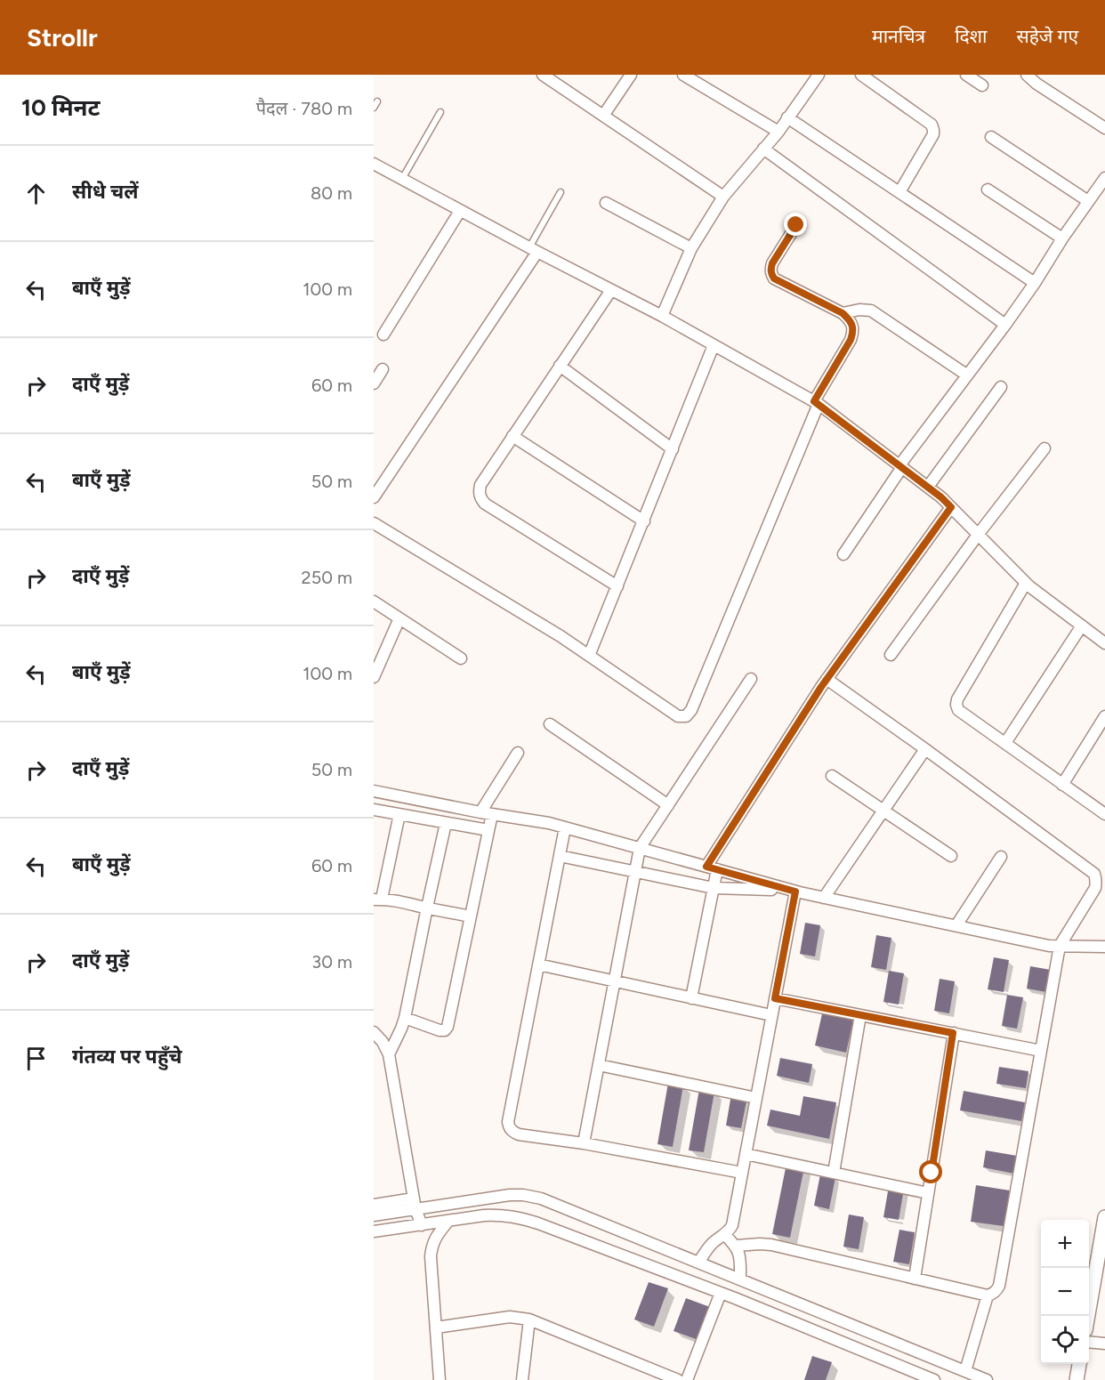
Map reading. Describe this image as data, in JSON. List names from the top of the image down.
{
  "page": {
    "header": "Strollr",
    "nav": ["मानचित्र", "दिशा", "सहेजे गए"],
    "heading": ["10 मिनट", "पैदल · 780 m"],
    "list": [
      ["सीधे चलें", "80 m"],
      ["बाएँ मुड़ें", "100 m"],
      ["दाएँ मुड़ें", "60 m"],
      ["बाएँ मुड़ें", "50 m"],
      ["दाएँ मुड़ें", "250 m"],
      ["बाएँ मुड़ें", "100 m"],
      ["दाएँ मुड़ें", "50 m"],
      ["बाएँ मुड़ें", "60 m"],
      ["दाएँ मुड़ें", "30 m"],
      "गंतव्य पर पहुँचे"
    ],
    "map_buttons": ["+", "−"]
  }
}
